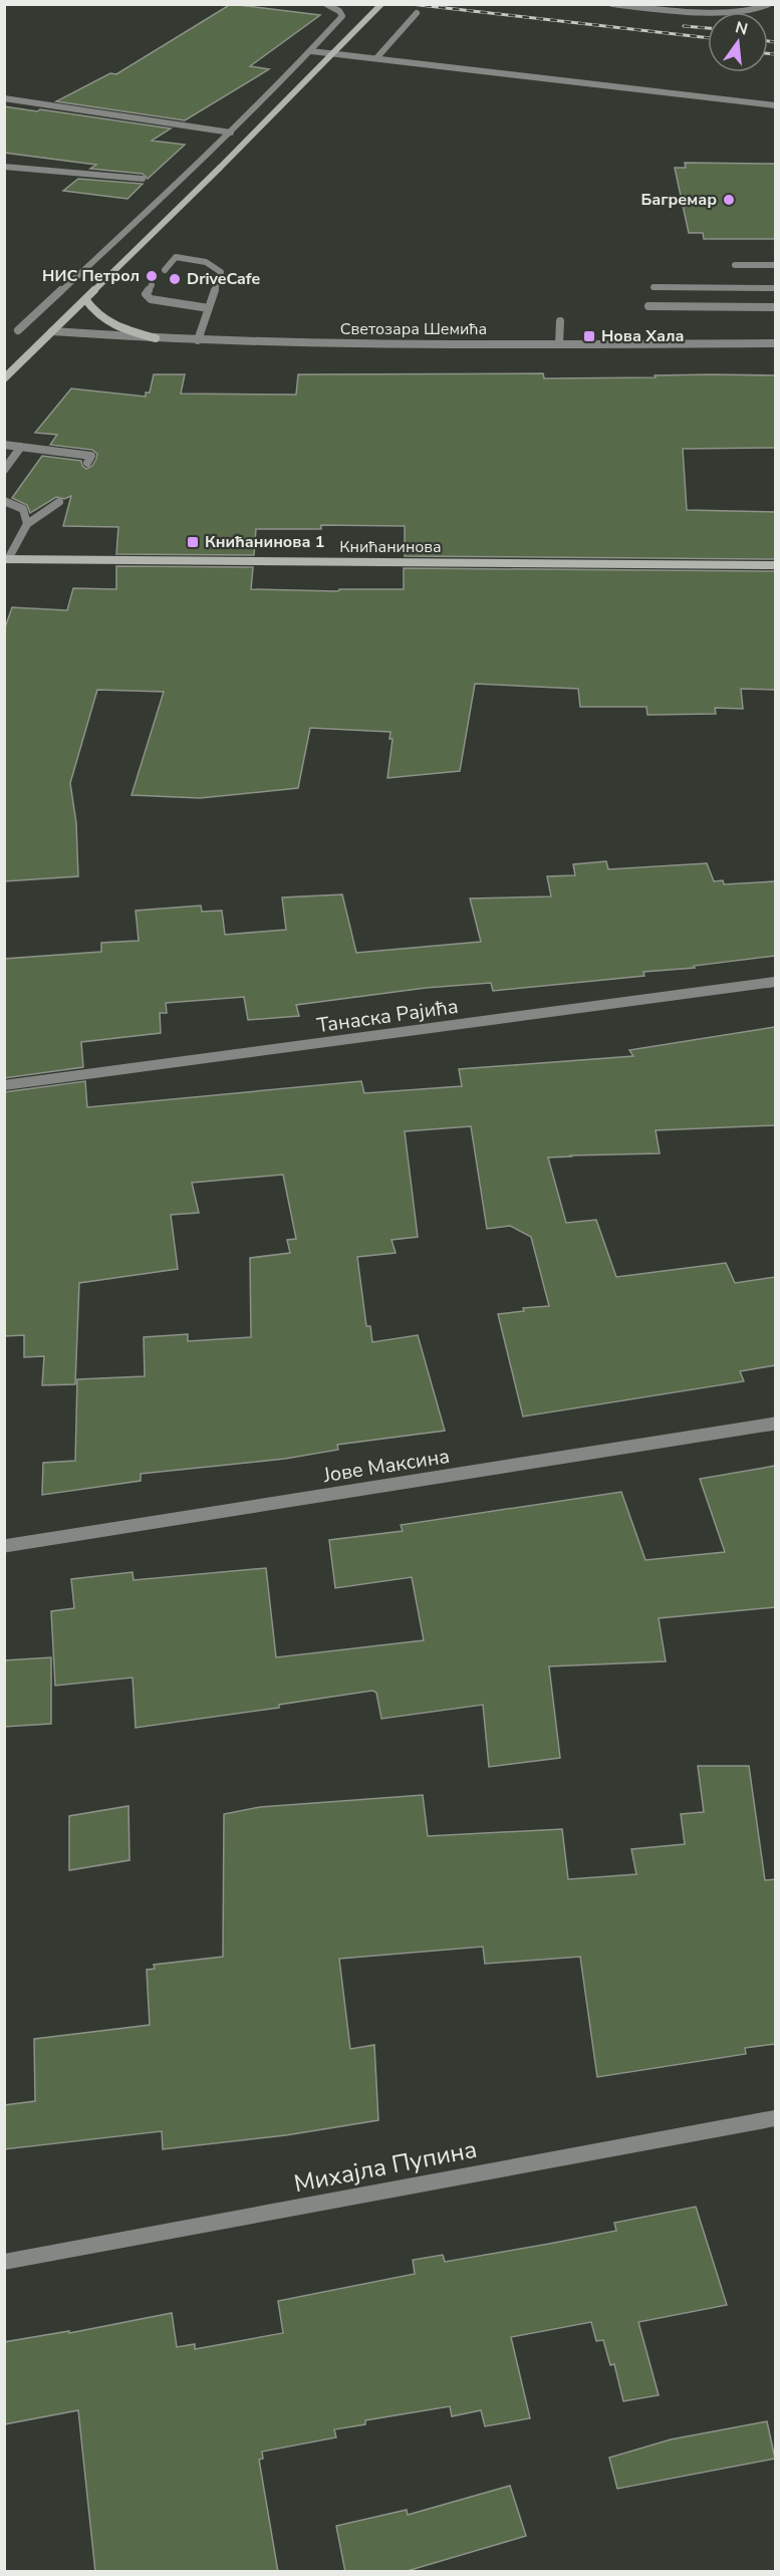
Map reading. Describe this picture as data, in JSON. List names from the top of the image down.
{
  "streets": {
    "main road": ["Книћанинова"],
    "street": [
      "Светозара Шемића",
      "Танаска Рајића",
      "Јове Максина",
      "Михајла Пупина"
    ]
  },
  "places": {
    "other": ["Багремар", "НИС Петрол", "DriveCafe"],
    "transit": ["Нова Хала", "Книћанинова 1"]
  },
  "north": "top"
}
